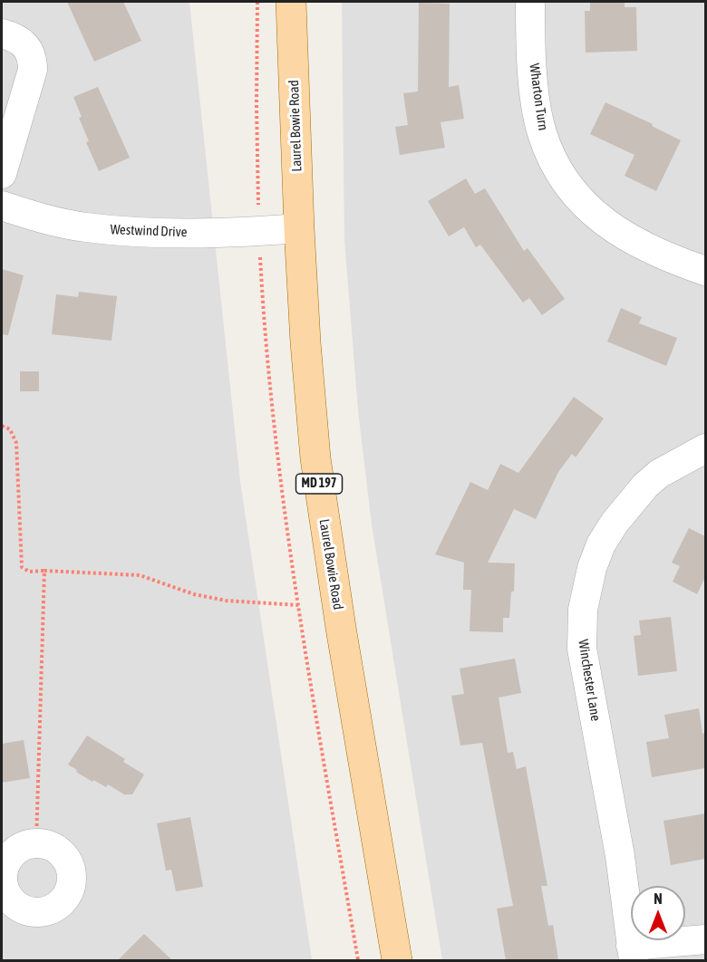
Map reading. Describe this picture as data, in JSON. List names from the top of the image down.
{
  "streets": {
    "main road": ["Laurel Bowie Road", "MD 197"],
    "street": ["Wharton Turn", "Westwind Drive", "Winchester Lane"]
  },
  "crossings": [
    ["Laurel Bowie Road", "Westwind Drive"]
  ],
  "north": "top"
}
